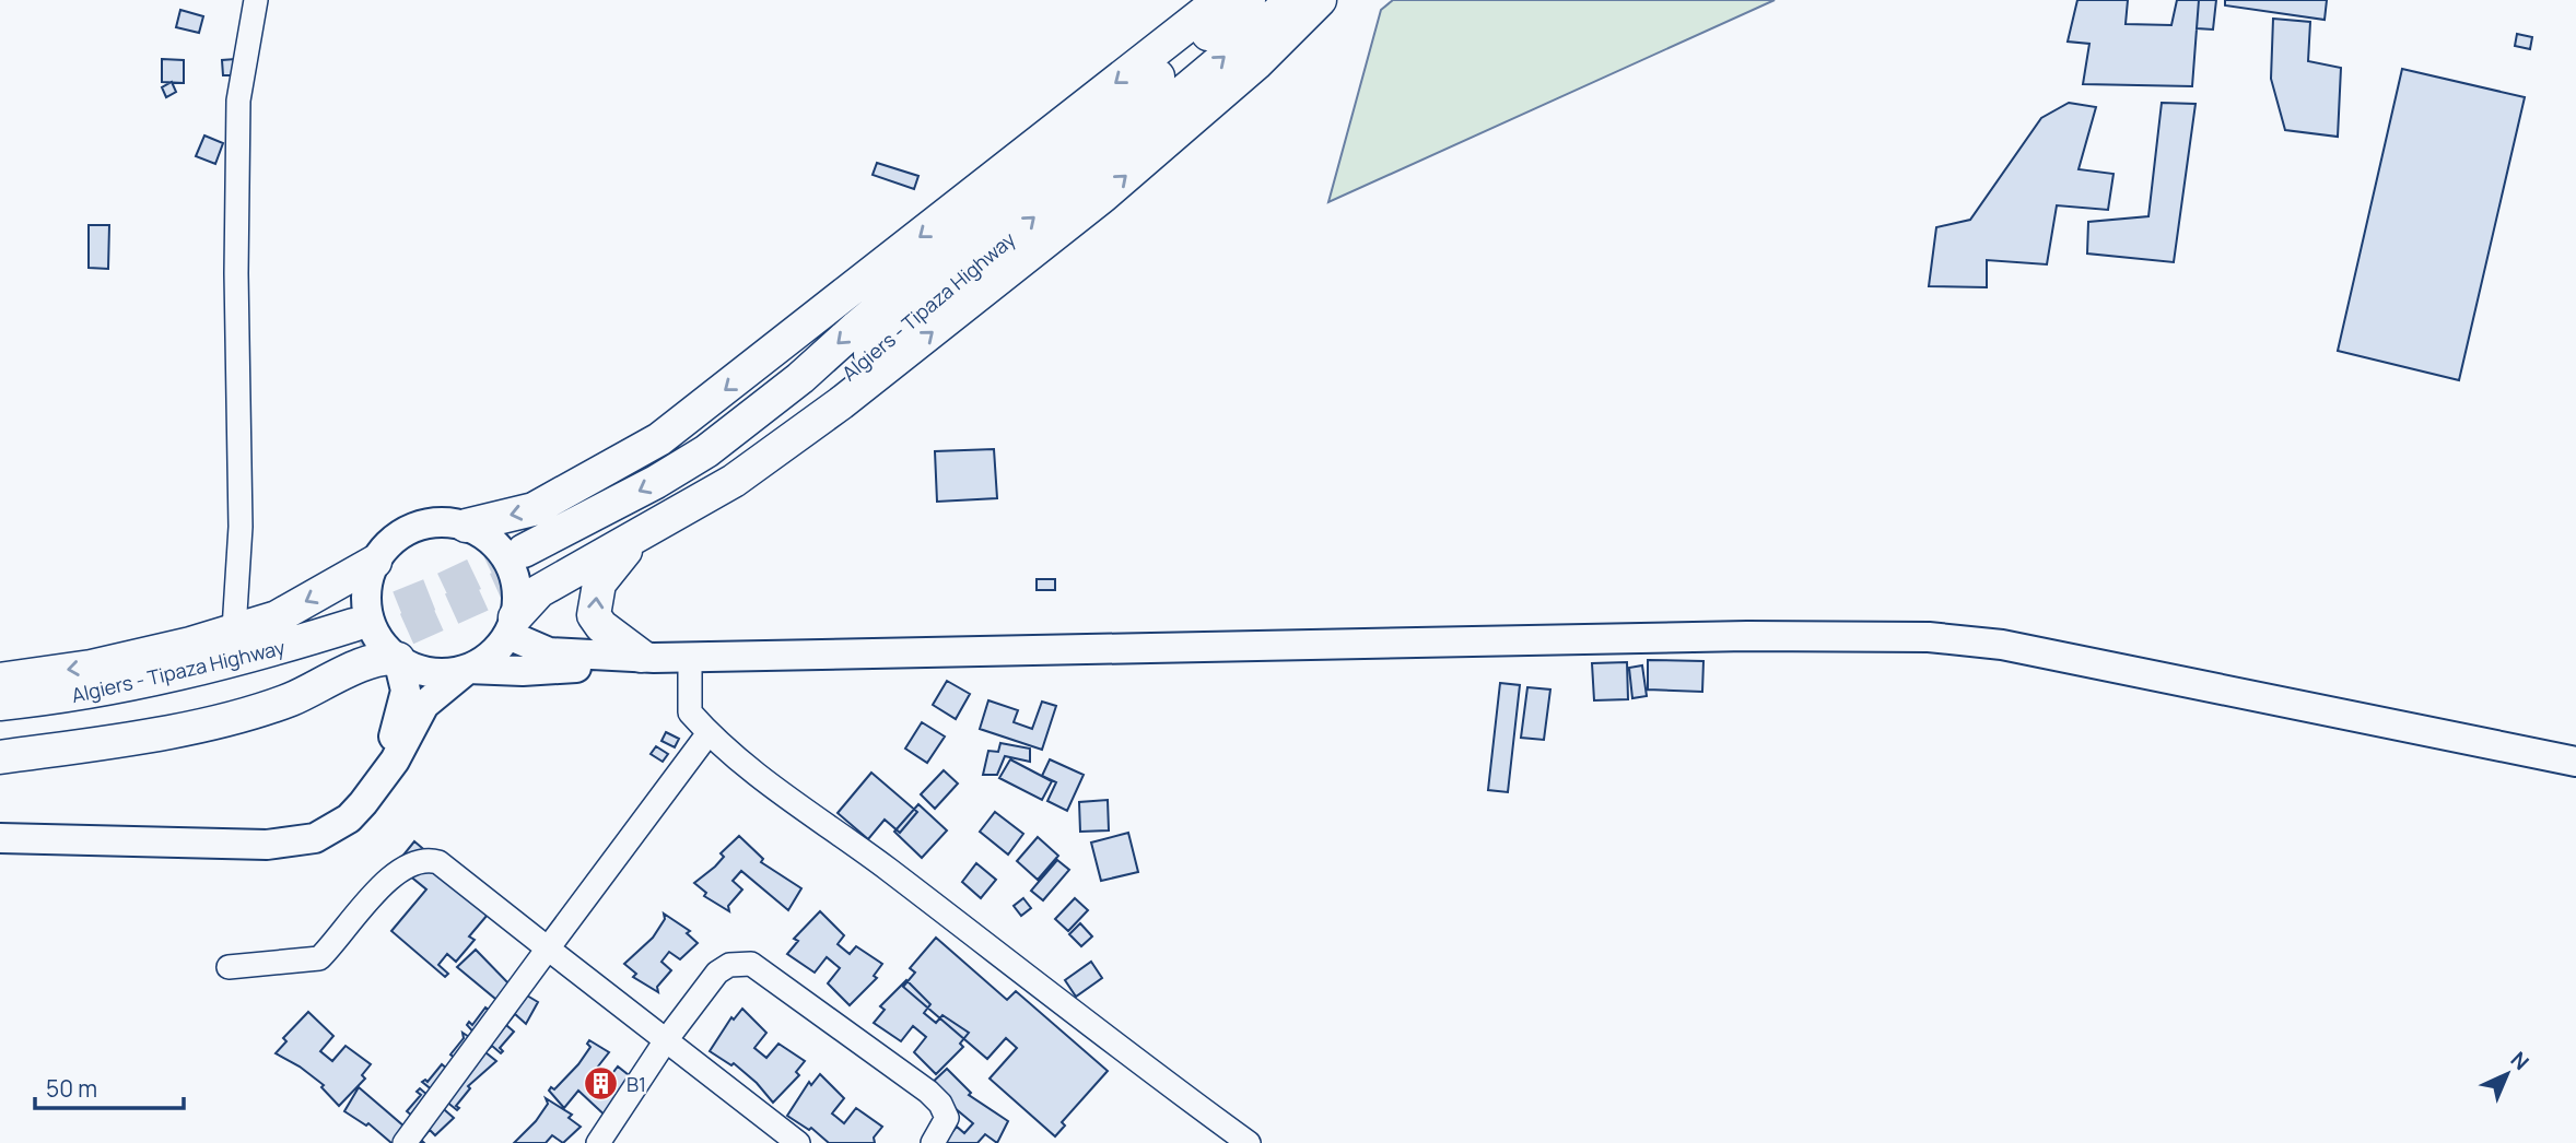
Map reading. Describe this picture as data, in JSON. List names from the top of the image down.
{
  "streets": {
    "highway": ["Algiers - Tipaza Highway"]
  },
  "places": {
    "building": ["B1"]
  },
  "scale_bar": "50 m",
  "north": "top right"
}
